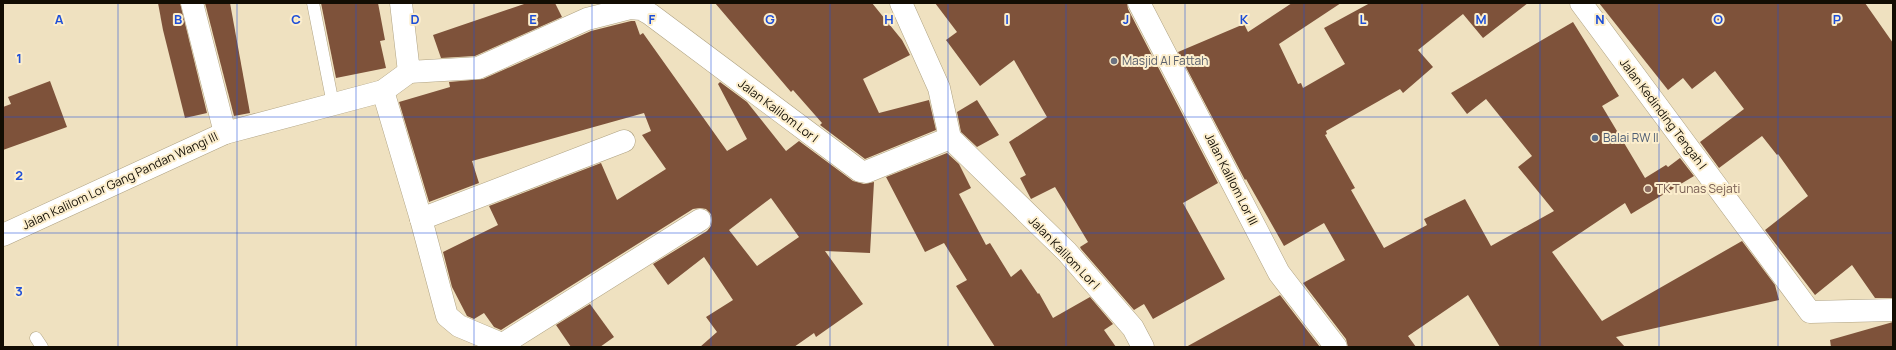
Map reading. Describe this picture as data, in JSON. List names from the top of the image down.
{
  "streets": {
    "street": [
      "Jalan Kalilom Lor I",
      "Jalan Kedinding Tengah I",
      "Jalan Kalilom Lor III",
      "Jalan Kalilom Lor Gang Pandan Wangi III"
    ]
  },
  "places": ["Masjid Al Fattah", "Balai RW II", "TK Tunas Sejati"],
  "grid": {
    "columns": [
      "A",
      "B",
      "C",
      "D",
      "E",
      "F",
      "G",
      "H",
      "I",
      "J",
      "K",
      "L",
      "M",
      "N",
      "O",
      "P"
    ],
    "rows": ["1", "2", "3"]
  }
}
